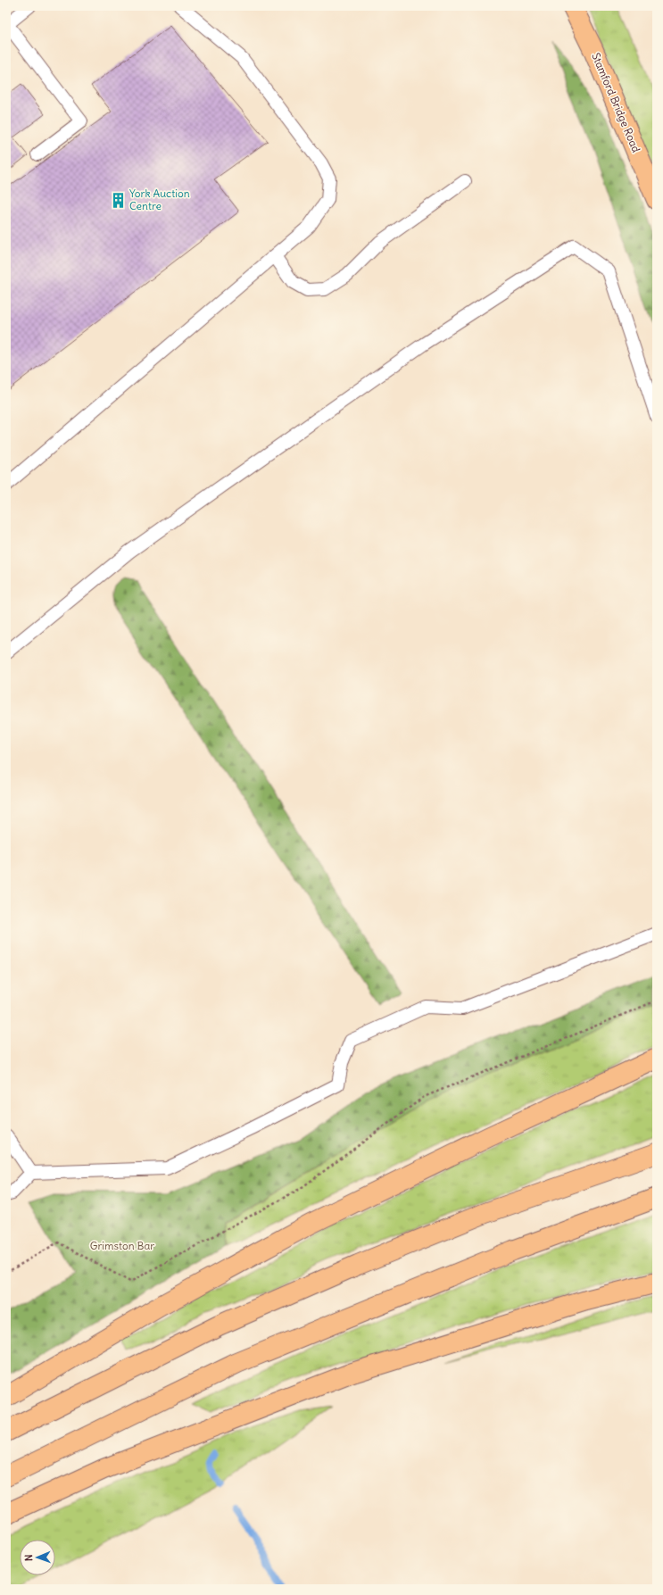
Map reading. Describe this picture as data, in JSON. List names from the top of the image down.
{
  "streets": {
    "highway": ["Stamford Bridge Road"]
  },
  "parks": ["Grimston Bar"],
  "places": {
    "building": ["York Auction Centre"]
  },
  "north": "left"
}
